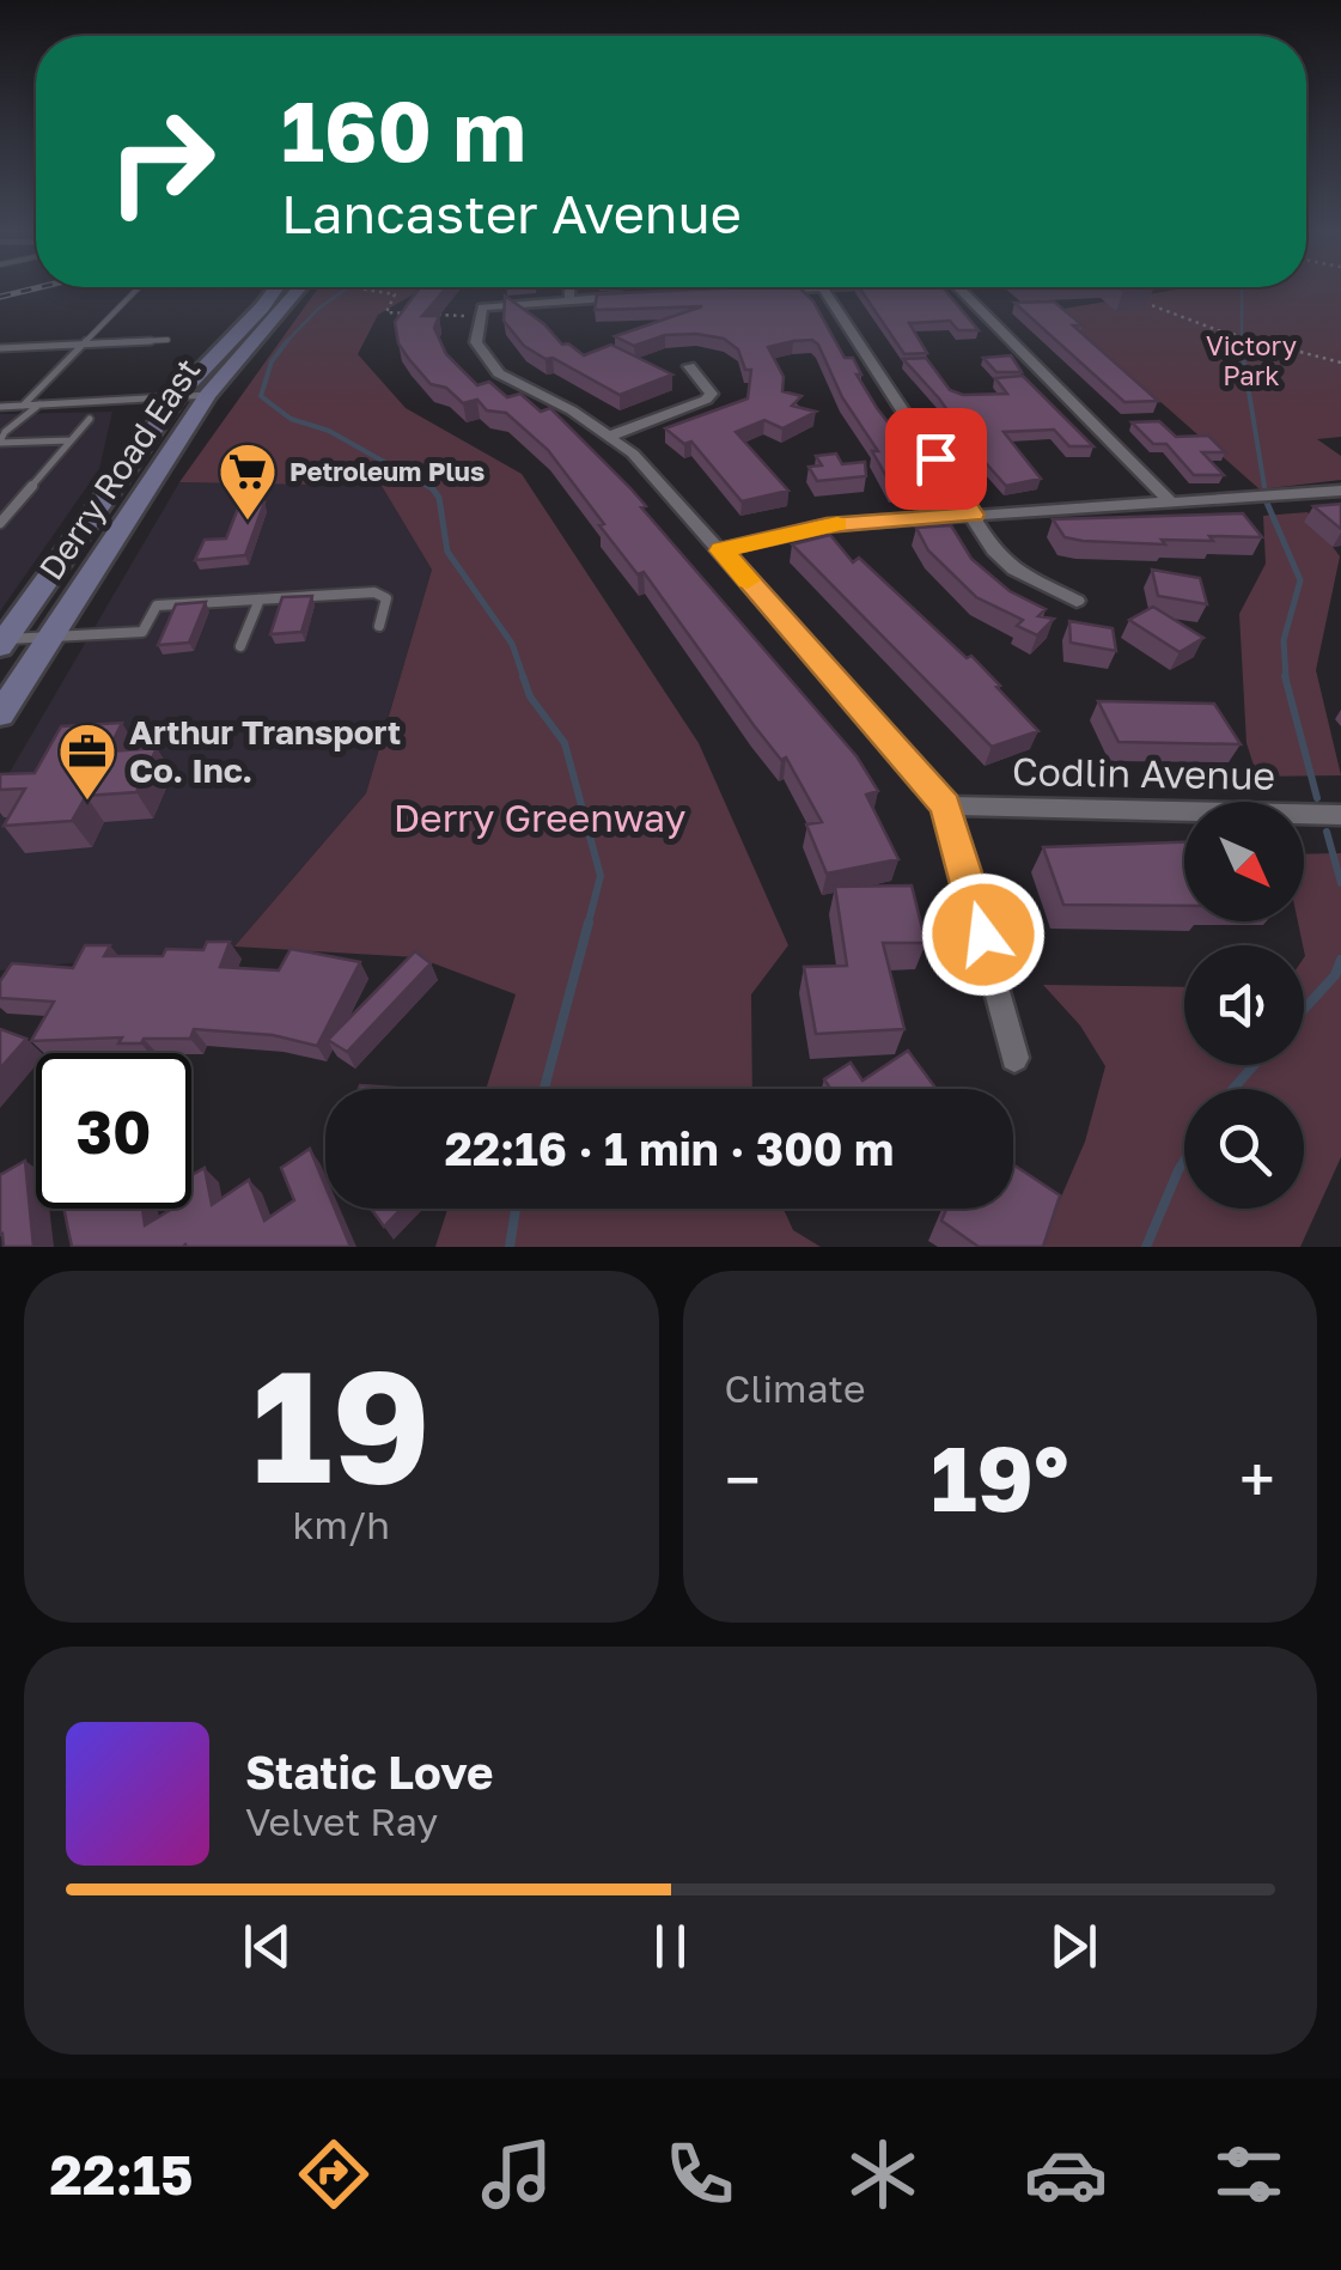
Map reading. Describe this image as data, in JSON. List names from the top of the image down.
{
  "streets": {
    "main road": ["Derry Road East"],
    "street": ["Codlin Avenue"]
  },
  "parks": ["Victory Park", "Derry Greenway"],
  "places": {
    "supermarket": ["Petroleum Plus"],
    "office": ["Arthur Transport Co. Inc."]
  },
  "north": "bottom right",
  "page": {
    "turn": ["160 m", "Lancaster Avenue"],
    "limit": "30",
    "trip": "22:16 · 1 min · 300 m",
    "tile": [
      ["19", "km/h"],
      "Climate"
    ],
    "heat": ["−", "19°", "+"],
    "song": ["Static Love", "Velvet Ray"],
    "tabs": "22:15"
  }
}
